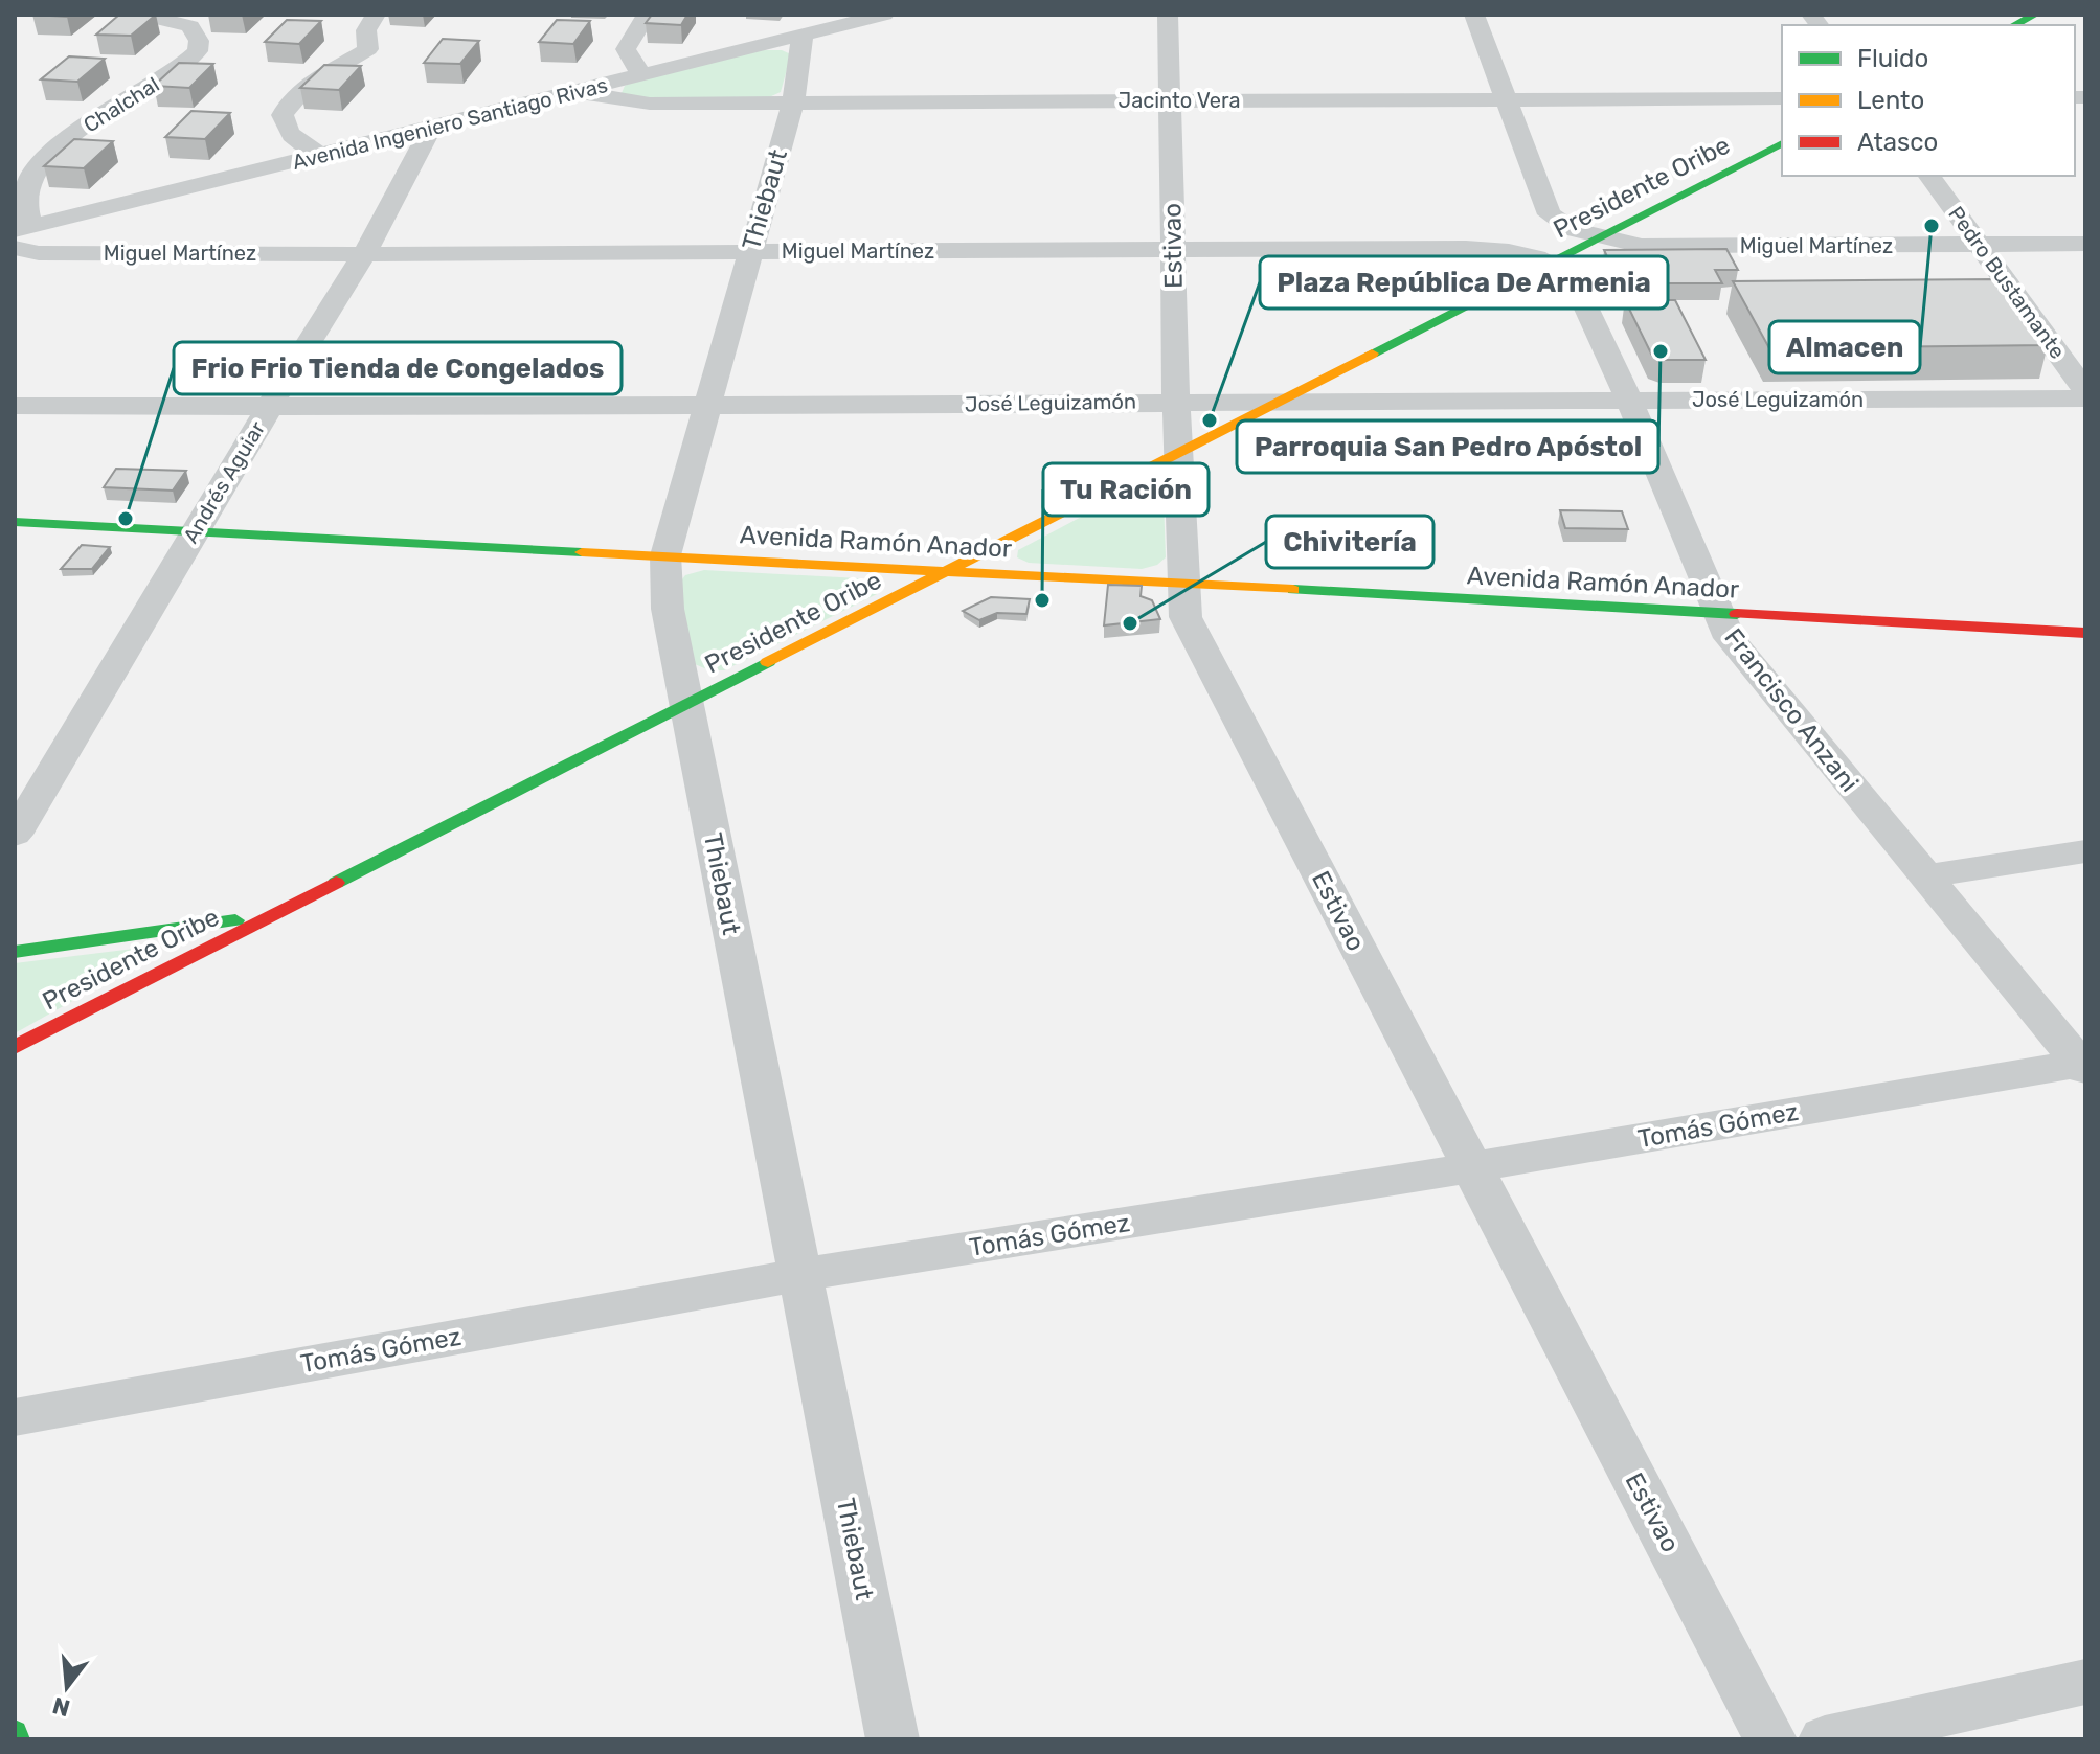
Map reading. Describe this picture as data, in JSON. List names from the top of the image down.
{
  "streets": {
    "street": [
      "Jacinto Vera",
      "Chalchal",
      "Avenida Ingeniero Santiago Rivas",
      "Presidente Oribe",
      "Thiebaut",
      "Estivao",
      "Miguel Martínez",
      "Pedro Bustamante",
      "José Leguizamón",
      "Andrés Aguiar",
      "Avenida Ramón Anador",
      "Francisco Anzani",
      "Tomás Gómez"
    ]
  },
  "crossings": [
    ["Jacinto Vera", "Avenida Ingeniero Santiago Rivas"],
    ["Jacinto Vera", "Thiebaut"],
    ["Jacinto Vera", "Estivao"],
    ["Chalchal", "Avenida Ingeniero Santiago Rivas"],
    ["Avenida Ingeniero Santiago Rivas", "Thiebaut"],
    ["Avenida Ingeniero Santiago Rivas", "Andrés Aguiar"],
    ["Presidente Oribe", "Thiebaut"],
    ["Presidente Oribe", "Estivao"],
    ["Presidente Oribe", "Miguel Martínez"],
    ["Presidente Oribe", "José Leguizamón"],
    ["Presidente Oribe", "Avenida Ramón Anador"],
    ["Presidente Oribe", "Francisco Anzani"],
    ["Thiebaut", "Miguel Martínez"],
    ["Thiebaut", "José Leguizamón"],
    ["Thiebaut", "Avenida Ramón Anador"],
    ["Thiebaut", "Tomás Gómez"],
    ["Estivao", "Miguel Martínez"],
    ["Estivao", "José Leguizamón"],
    ["Estivao", "Avenida Ramón Anador"],
    ["Estivao", "Tomás Gómez"],
    ["Miguel Martínez", "Pedro Bustamante"],
    ["Miguel Martínez", "Andrés Aguiar"],
    ["Miguel Martínez", "Francisco Anzani"],
    ["José Leguizamón", "Andrés Aguiar"],
    ["José Leguizamón", "Francisco Anzani"],
    ["Andrés Aguiar", "Avenida Ramón Anador"],
    ["Avenida Ramón Anador", "Francisco Anzani"],
    ["Francisco Anzani", "Tomás Gómez"]
  ],
  "places": [
    "Almacen",
    "Parroquia San Pedro Apóstol",
    "Plaza República De Armenia",
    "Frio Frio Tienda de Congelados",
    "Tu Ración",
    "Chivitería"
  ],
  "legend": ["Fluido", "Lento", "Atasco"],
  "north": "bottom"
}
